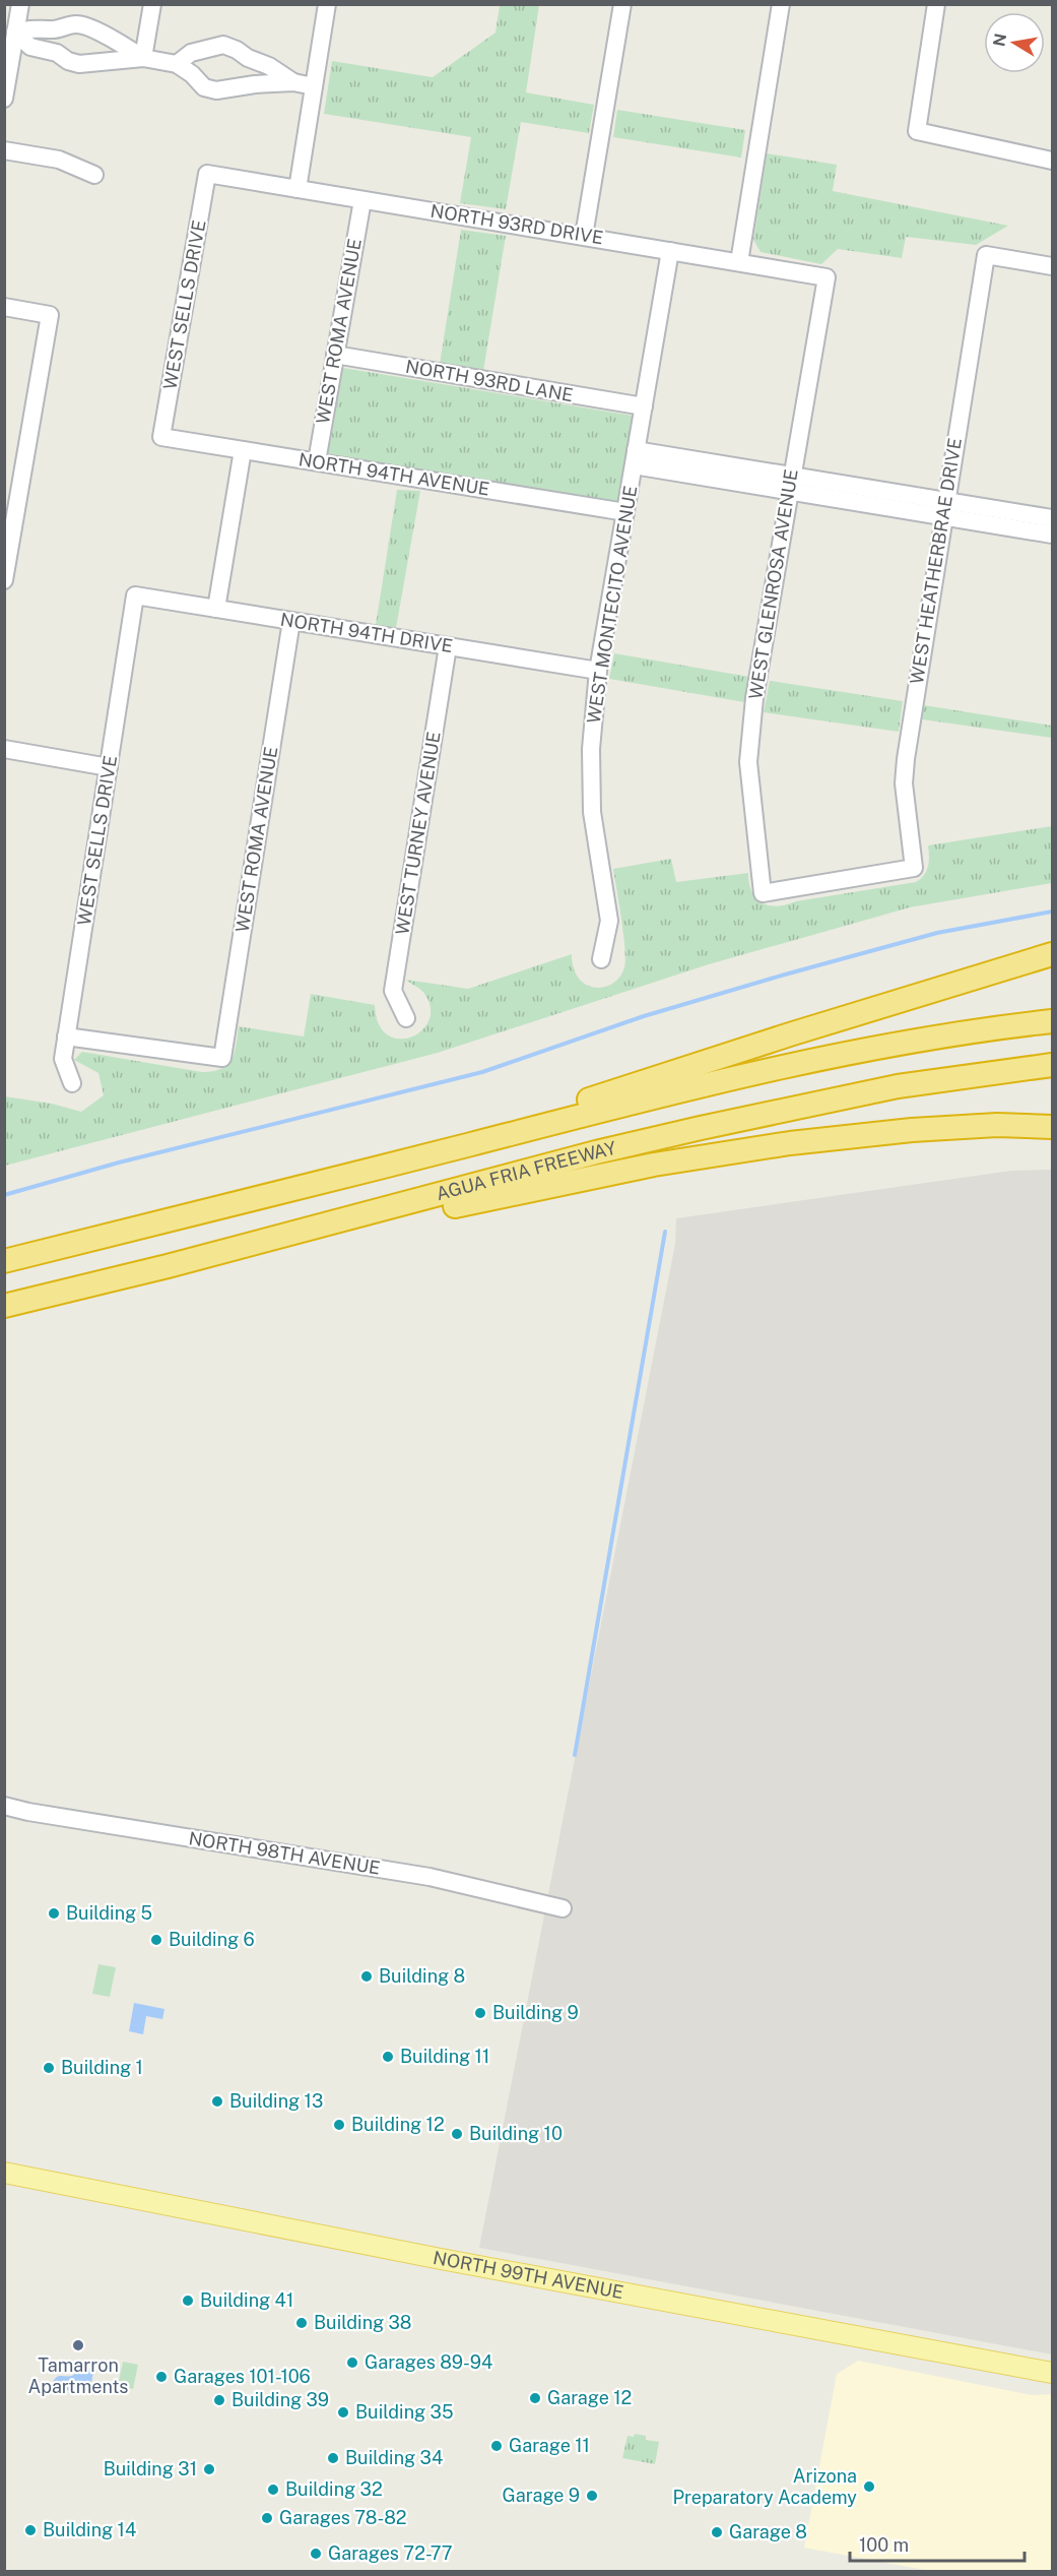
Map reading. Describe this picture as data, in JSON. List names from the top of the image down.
{
  "streets": {
    "highway": ["AGUA FRIA FREEWAY"],
    "main road": ["NORTH 99TH AVENUE"],
    "street": [
      "NORTH 93RD DRIVE",
      "WEST SELLS DRIVE",
      "WEST ROMA AVENUE",
      "NORTH 93RD LANE",
      "NORTH 94TH AVENUE",
      "WEST HEATHERBRAE DRIVE",
      "WEST GLENROSA AVENUE",
      "WEST MONTECITO AVENUE",
      "NORTH 94TH DRIVE",
      "WEST TURNEY AVENUE",
      "NORTH 98TH AVENUE"
    ]
  },
  "crossings": [
    ["NORTH 93RD DRIVE", "WEST SELLS DRIVE"],
    ["NORTH 93RD DRIVE", "WEST ROMA AVENUE"],
    ["NORTH 93RD DRIVE", "WEST GLENROSA AVENUE"],
    ["NORTH 93RD DRIVE", "WEST MONTECITO AVENUE"],
    ["WEST SELLS DRIVE", "WEST ROMA AVENUE"],
    ["WEST SELLS DRIVE", "NORTH 94TH AVENUE"],
    ["WEST SELLS DRIVE", "NORTH 94TH DRIVE"],
    ["WEST ROMA AVENUE", "NORTH 93RD LANE"],
    ["WEST ROMA AVENUE", "NORTH 94TH AVENUE"],
    ["WEST ROMA AVENUE", "NORTH 94TH DRIVE"],
    ["NORTH 93RD LANE", "WEST MONTECITO AVENUE"],
    ["NORTH 94TH AVENUE", "WEST MONTECITO AVENUE"],
    ["WEST HEATHERBRAE DRIVE", "WEST GLENROSA AVENUE"],
    ["WEST MONTECITO AVENUE", "NORTH 94TH DRIVE"],
    ["NORTH 94TH DRIVE", "WEST TURNEY AVENUE"]
  ],
  "places": [
    "Building 5",
    "Building 6",
    "Building 8",
    "Building 9",
    "Building 11",
    "Building 1",
    "Building 13",
    "Building 12",
    "Building 10",
    "Building 41",
    "Building 38",
    "Tamarron Apartments",
    "Garages 89-94",
    "Garages 101-106",
    "Garage 12",
    "Building 39",
    "Building 35",
    "Garage 11",
    "Building 34",
    "Building 31",
    "Arizona Preparatory Academy",
    "Building 32",
    "Garage 9",
    "Garages 78-82",
    "Building 14",
    "Garage 8",
    "Garages 72-77"
  ],
  "scale_bar": "100 m",
  "north": "left"
}
